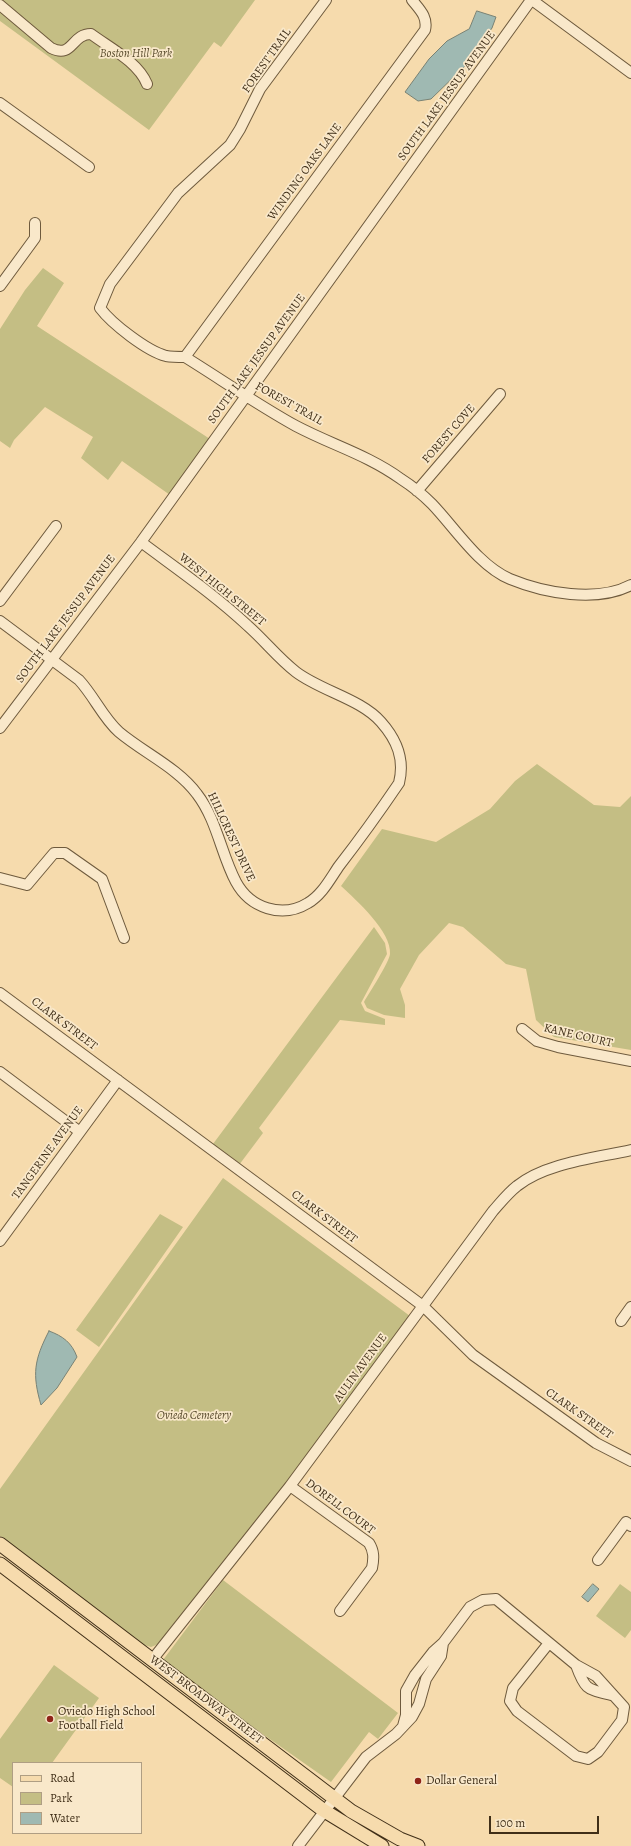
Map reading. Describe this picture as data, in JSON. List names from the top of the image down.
{
  "streets": {
    "main road": ["WEST BROADWAY STREET"],
    "street": [
      "FOREST TRAIL",
      "SOUTH LAKE JESSUP AVENUE",
      "WINDING OAKS LANE",
      "FOREST COVE",
      "WEST HIGH STREET",
      "HILLCREST DRIVE",
      "CLARK STREET",
      "KANE COURT",
      "TANGERINE AVENUE",
      "AULIN AVENUE",
      "DORELL COURT"
    ]
  },
  "crossings": [
    ["FOREST TRAIL", "SOUTH LAKE JESSUP AVENUE"],
    ["FOREST TRAIL", "WINDING OAKS LANE"],
    ["FOREST TRAIL", "FOREST COVE"],
    ["SOUTH LAKE JESSUP AVENUE", "WEST HIGH STREET"],
    ["SOUTH LAKE JESSUP AVENUE", "HILLCREST DRIVE"],
    ["WEST HIGH STREET", "HILLCREST DRIVE"],
    ["CLARK STREET", "TANGERINE AVENUE"],
    ["CLARK STREET", "AULIN AVENUE"],
    ["AULIN AVENUE", "DORELL COURT"],
    ["AULIN AVENUE", "WEST BROADWAY STREET"]
  ],
  "parks": ["Boston Hill Park", "Oviedo Cemetery"],
  "places": ["Oviedo High School Football Field", "Dollar General"],
  "legend": ["Road", "Park", "Water"],
  "scale_bar": "100 m"
}
